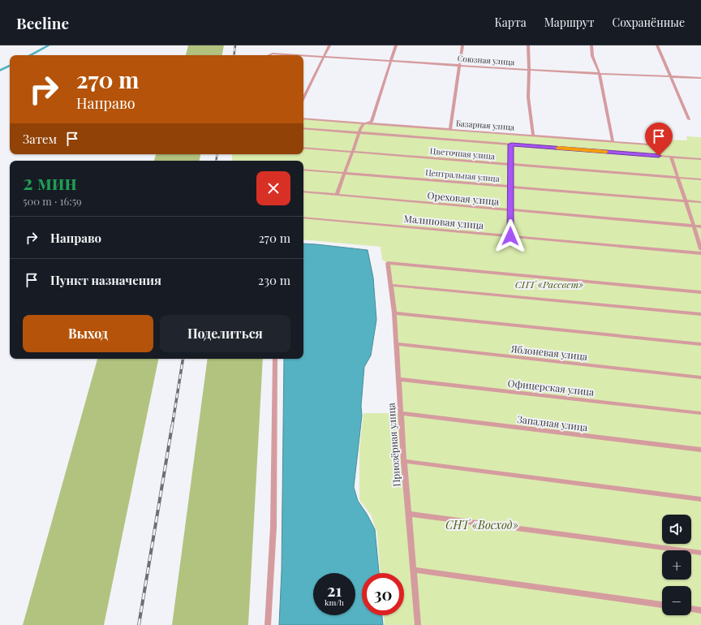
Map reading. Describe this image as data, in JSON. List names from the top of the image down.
{
  "streets": {
    "street": [
      "Союзная улица",
      "Базарная улица",
      "Цветочная улица",
      "Центральная улица",
      "Ореховая улица",
      "Малиновая улица",
      "Яблоневая улица",
      "Офицерская улица",
      "Западная улица",
      "Приозёрная улица"
    ]
  },
  "crossings": [
    ["Яблоневая улица", "Приозёрная улица"],
    ["Офицерская улица", "Приозёрная улица"],
    ["Западная улица", "Приозёрная улица"]
  ],
  "parks": ["СНТ «Рассвет»", "СНТ «Восход»"],
  "page": {
    "header": "Beeline",
    "nav": ["Карта", "Маршрут", "Сохранённые"],
    "turn": ["270 m", "Направо"],
    "then": "Затем",
    "heading": ["2 мин", "500 m · 16:59"],
    "list": [
      {
        "name": "Направо",
        "value": "270 m"
      },
      {
        "name": "Пункт назначения",
        "value": "230 m"
      }
    ],
    "buttons": ["Выход", "Поделиться"],
    "map_buttons": ["+", "−"],
    "speed": "21 km/h",
    "limit": "30"
  }
}
